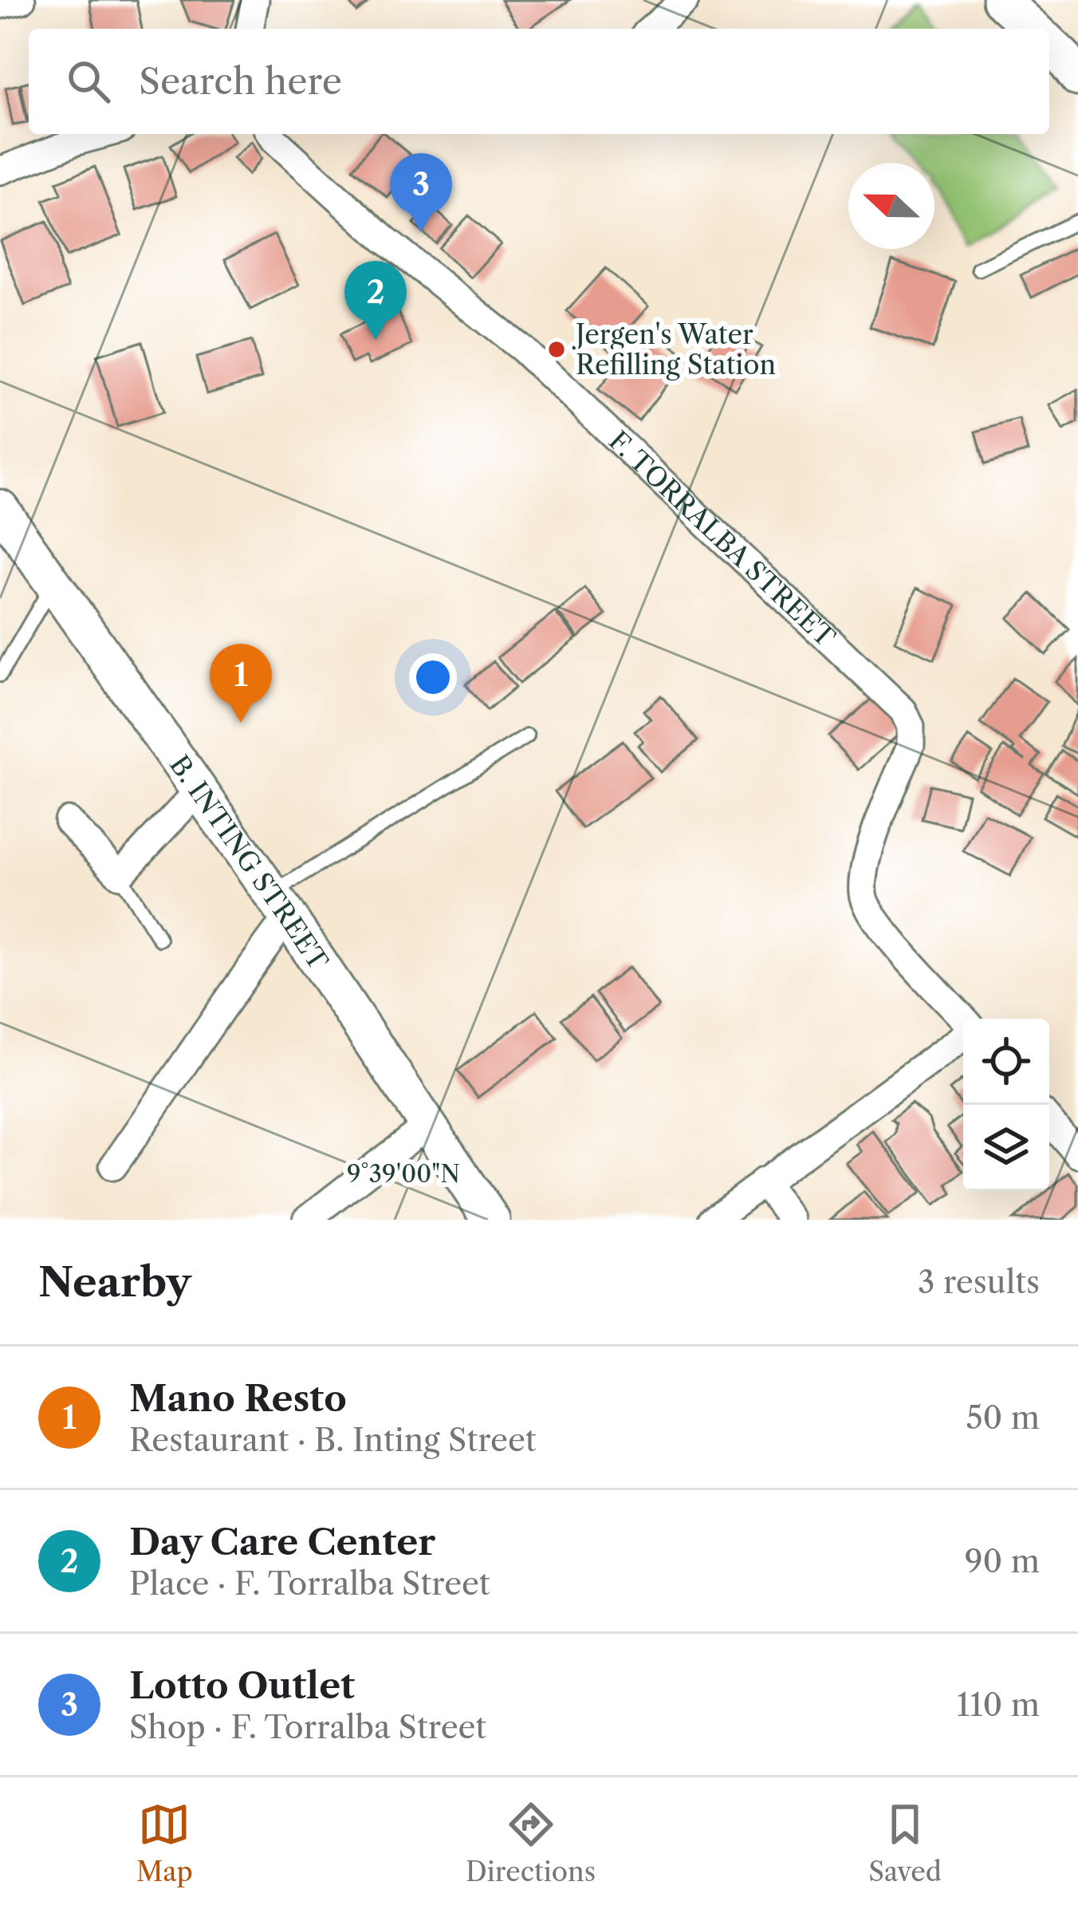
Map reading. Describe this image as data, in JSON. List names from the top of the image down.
{
  "streets": {
    "street": ["F. TORRALBA STREET", "B. INTING STREET"]
  },
  "places": ["Jergen's Water Refilling Station"],
  "north": "left",
  "page": {
    "search": "Search here",
    "pins": ["3", "2", "1"],
    "heading": ["Nearby", "3 results"],
    "list": [
      {
        "mark": "1",
        "name": "Mano Resto",
        "note": "Restaurant · B. Inting Street",
        "value": "50 m"
      },
      {
        "mark": "2",
        "name": "Day Care Center",
        "note": "Place · F. Torralba Street",
        "value": "90 m"
      },
      {
        "mark": "3",
        "name": "Lotto Outlet",
        "note": "Shop · F. Torralba Street",
        "value": "110 m"
      }
    ],
    "nav": ["Map", "Directions", "Saved"]
  },
  "coordinates": ["9°39'00\"N"]
}
